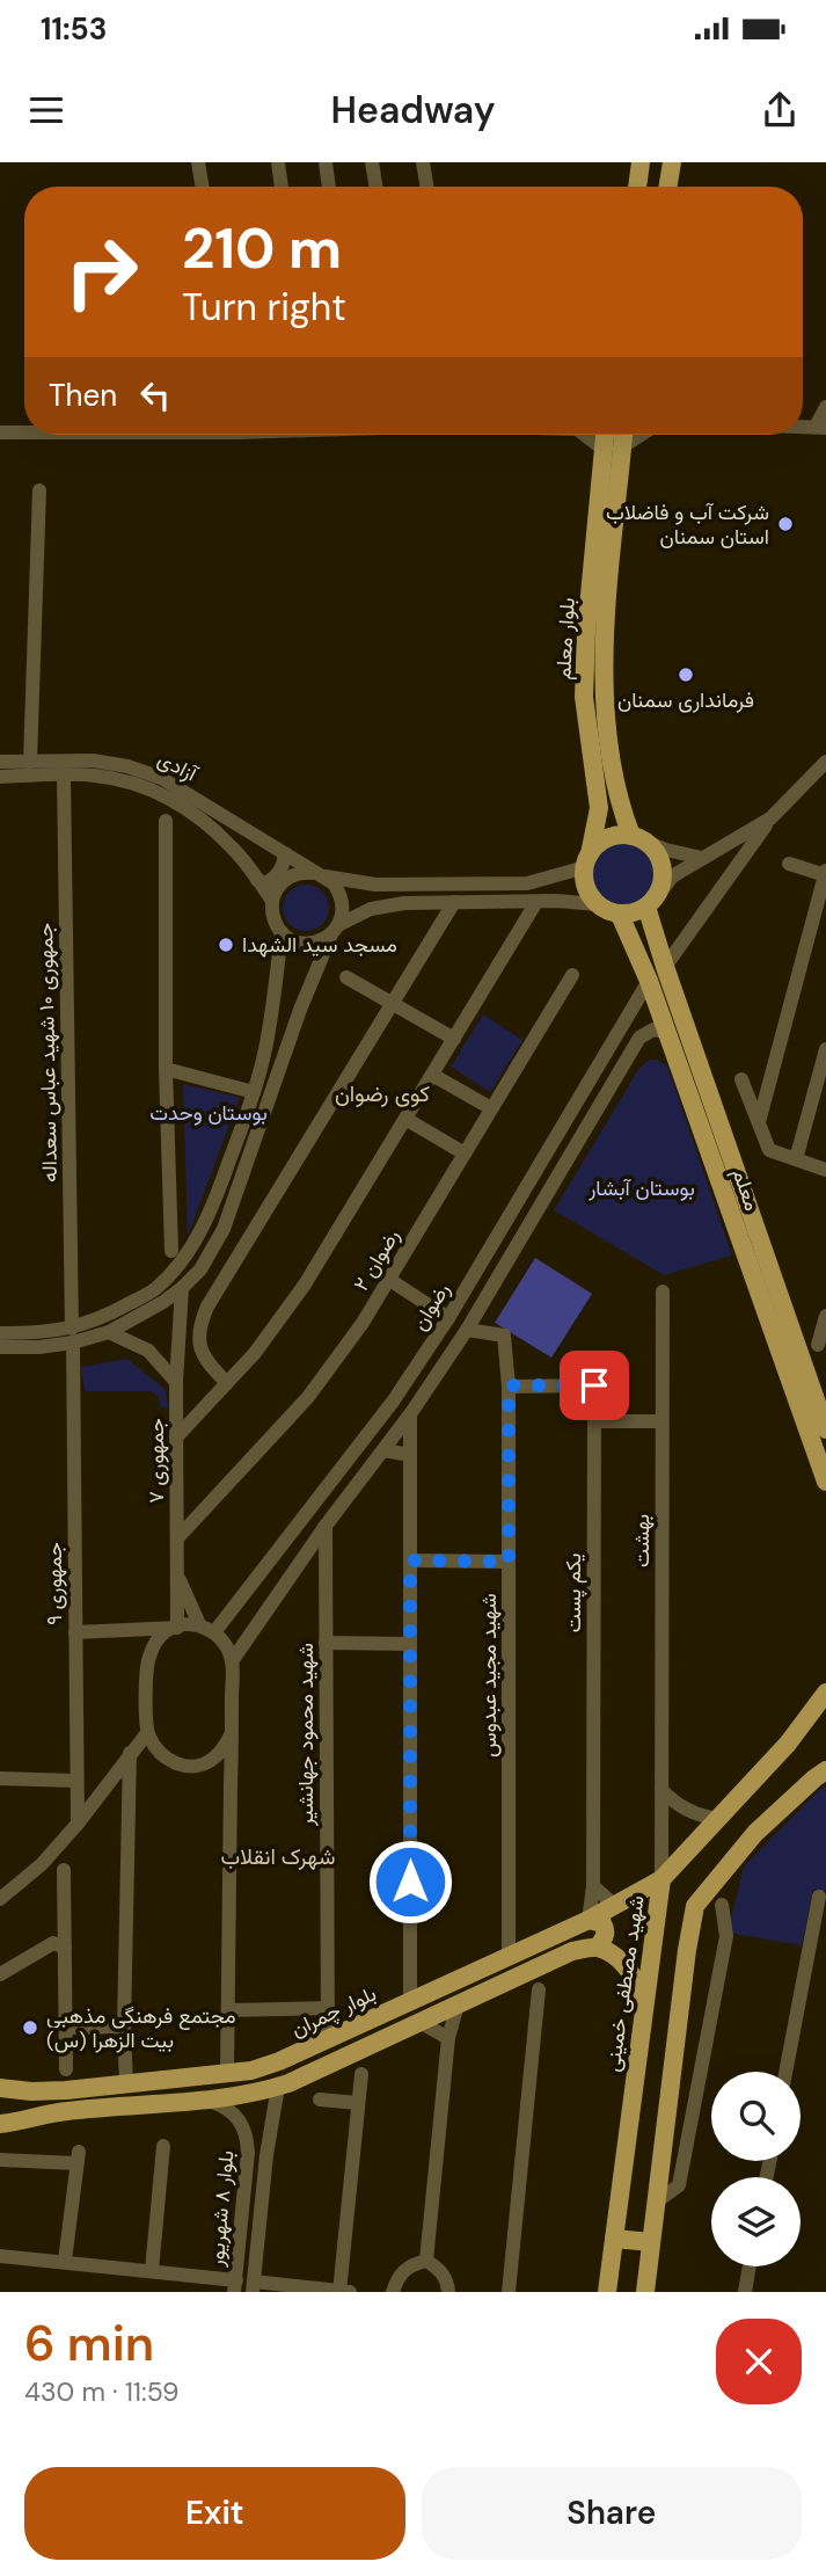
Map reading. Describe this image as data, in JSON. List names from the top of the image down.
{
  "streets": {
    "main road": [
      "بلوار معلم",
      "معلم",
      "شهید مصطفی خمینی",
      "بلوار چمران"
    ],
    "street": [
      "آزادی",
      "جمهوری ۱۰ شهید عباس سعداله",
      "رضوان ۲",
      "رضوان",
      "جمهوری ۷",
      "بهشت",
      "جمهوری ۹",
      "یکم پست",
      "شهید مجید عبدوس",
      "شهید محمود جهانشیر",
      "بلوار ۸ شهریور"
    ]
  },
  "crossings": [
    ["بلوار معلم", "معلم"],
    ["آزادی", "جمهوری ۱۰ شهید عباس سعداله"],
    ["جمهوری ۱۰ شهید عباس سعداله", "جمهوری ۹"],
    ["معلم", "رضوان"],
    ["رضوان ۲", "جمهوری ۷"],
    ["رضوان", "جمهوری ۷"],
    ["رضوان", "شهید مجید عبدوس"],
    ["رضوان", "شهید محمود جهانشیر"],
    ["بهشت", "شهید مصطفی خمینی"],
    ["بهشت", "بلوار چمران"],
    ["یکم پست", "شهید مجید عبدوس"],
    ["یکم پست", "بلوار چمران"],
    ["شهید مجید عبدوس", "بلوار چمران"],
    ["شهید محمود جهانشیر", "بلوار چمران"],
    ["شهید مصطفی خمینی", "بلوار چمران"]
  ],
  "districts": ["کوی رضوان", "شهرک انقلاب"],
  "parks": ["بوستان وحدت", "بوستان آبشار"],
  "places": [
    "شرکت آب و فاضلاب استان سمنان",
    "فرمانداری سمنان",
    "مسجد سید الشهدا",
    "مجتمع فرهنگی مذهبی بیت الزهرا (س)"
  ],
  "page": {
    "status": "11:53",
    "header": "Headway",
    "turn": ["210 m", "Turn right"],
    "then": "Then",
    "heading": ["6 min", "430 m · 11:59"],
    "buttons": ["Exit", "Share"]
  }
}
